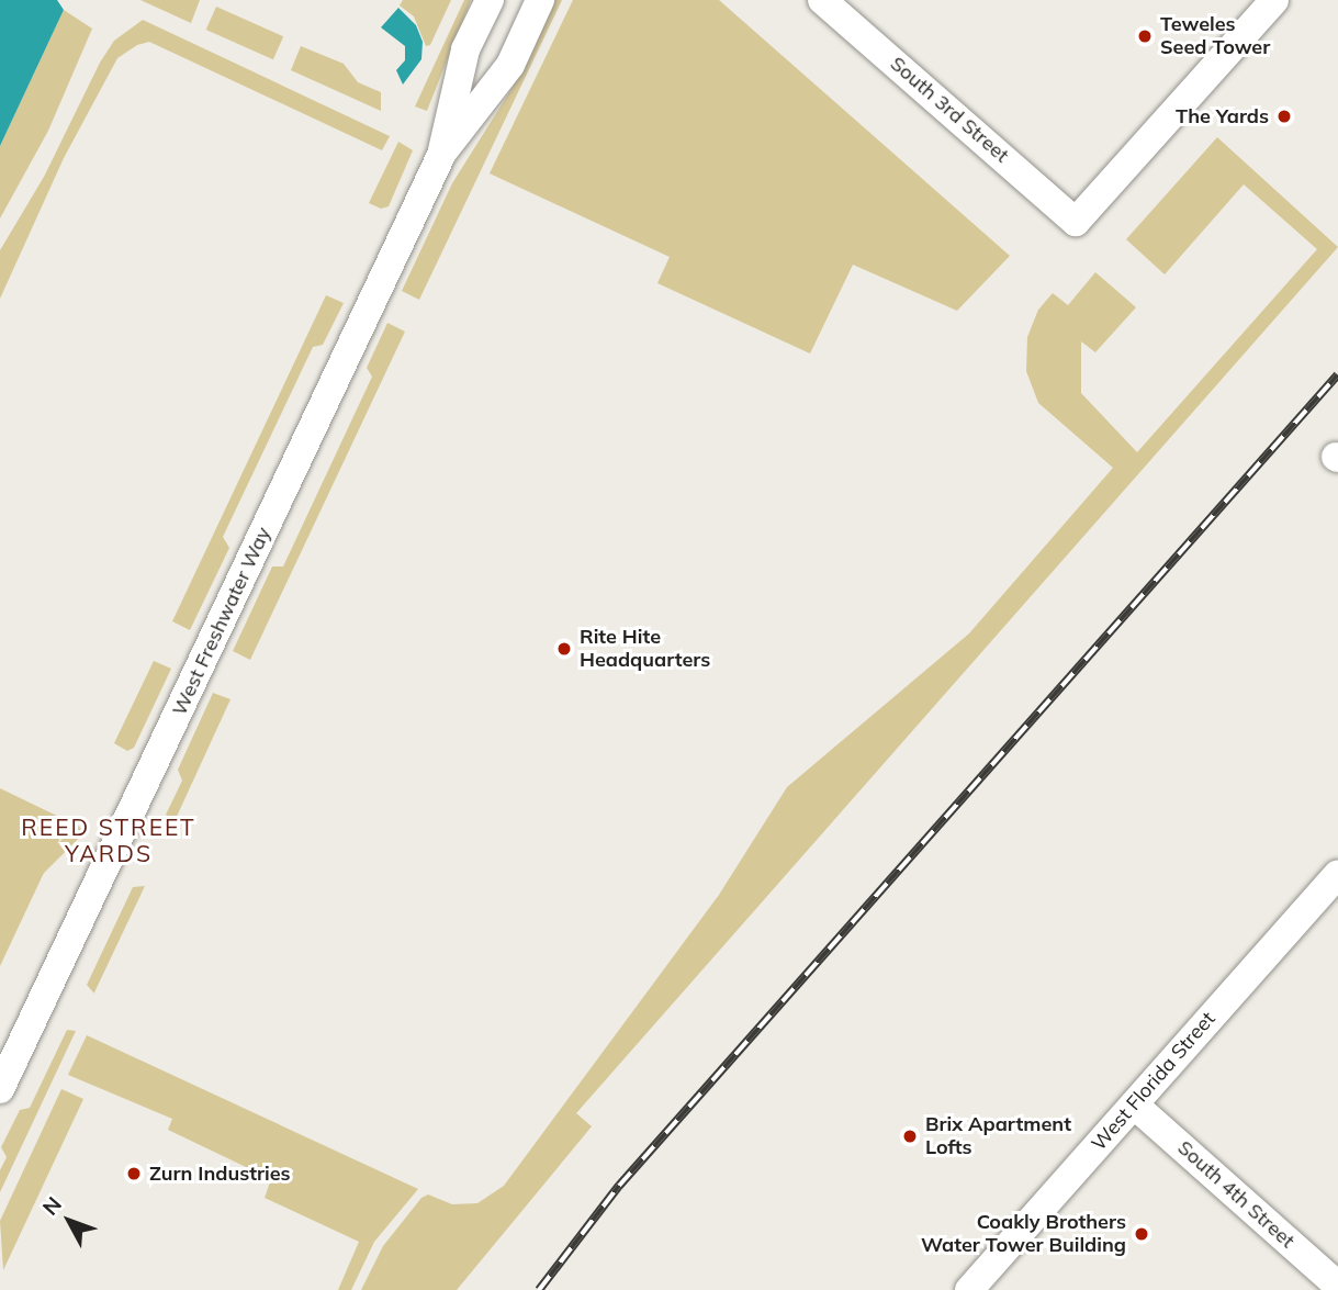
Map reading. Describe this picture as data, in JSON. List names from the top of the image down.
{
  "streets": {
    "street": [
      "South 3rd Street",
      "West Freshwater Way",
      "West Florida Street",
      "South 4th Street"
    ]
  },
  "crossings": [
    ["West Florida Street", "South 4th Street"]
  ],
  "districts": ["REED STREET YARDS"],
  "places": [
    "Teweles Seed Tower",
    "The Yards",
    "Rite Hite Headquarters",
    "Brix Apartment Lofts",
    "Zurn Industries",
    "Coakly Brothers Water Tower Building"
  ],
  "north": "top left"
}
